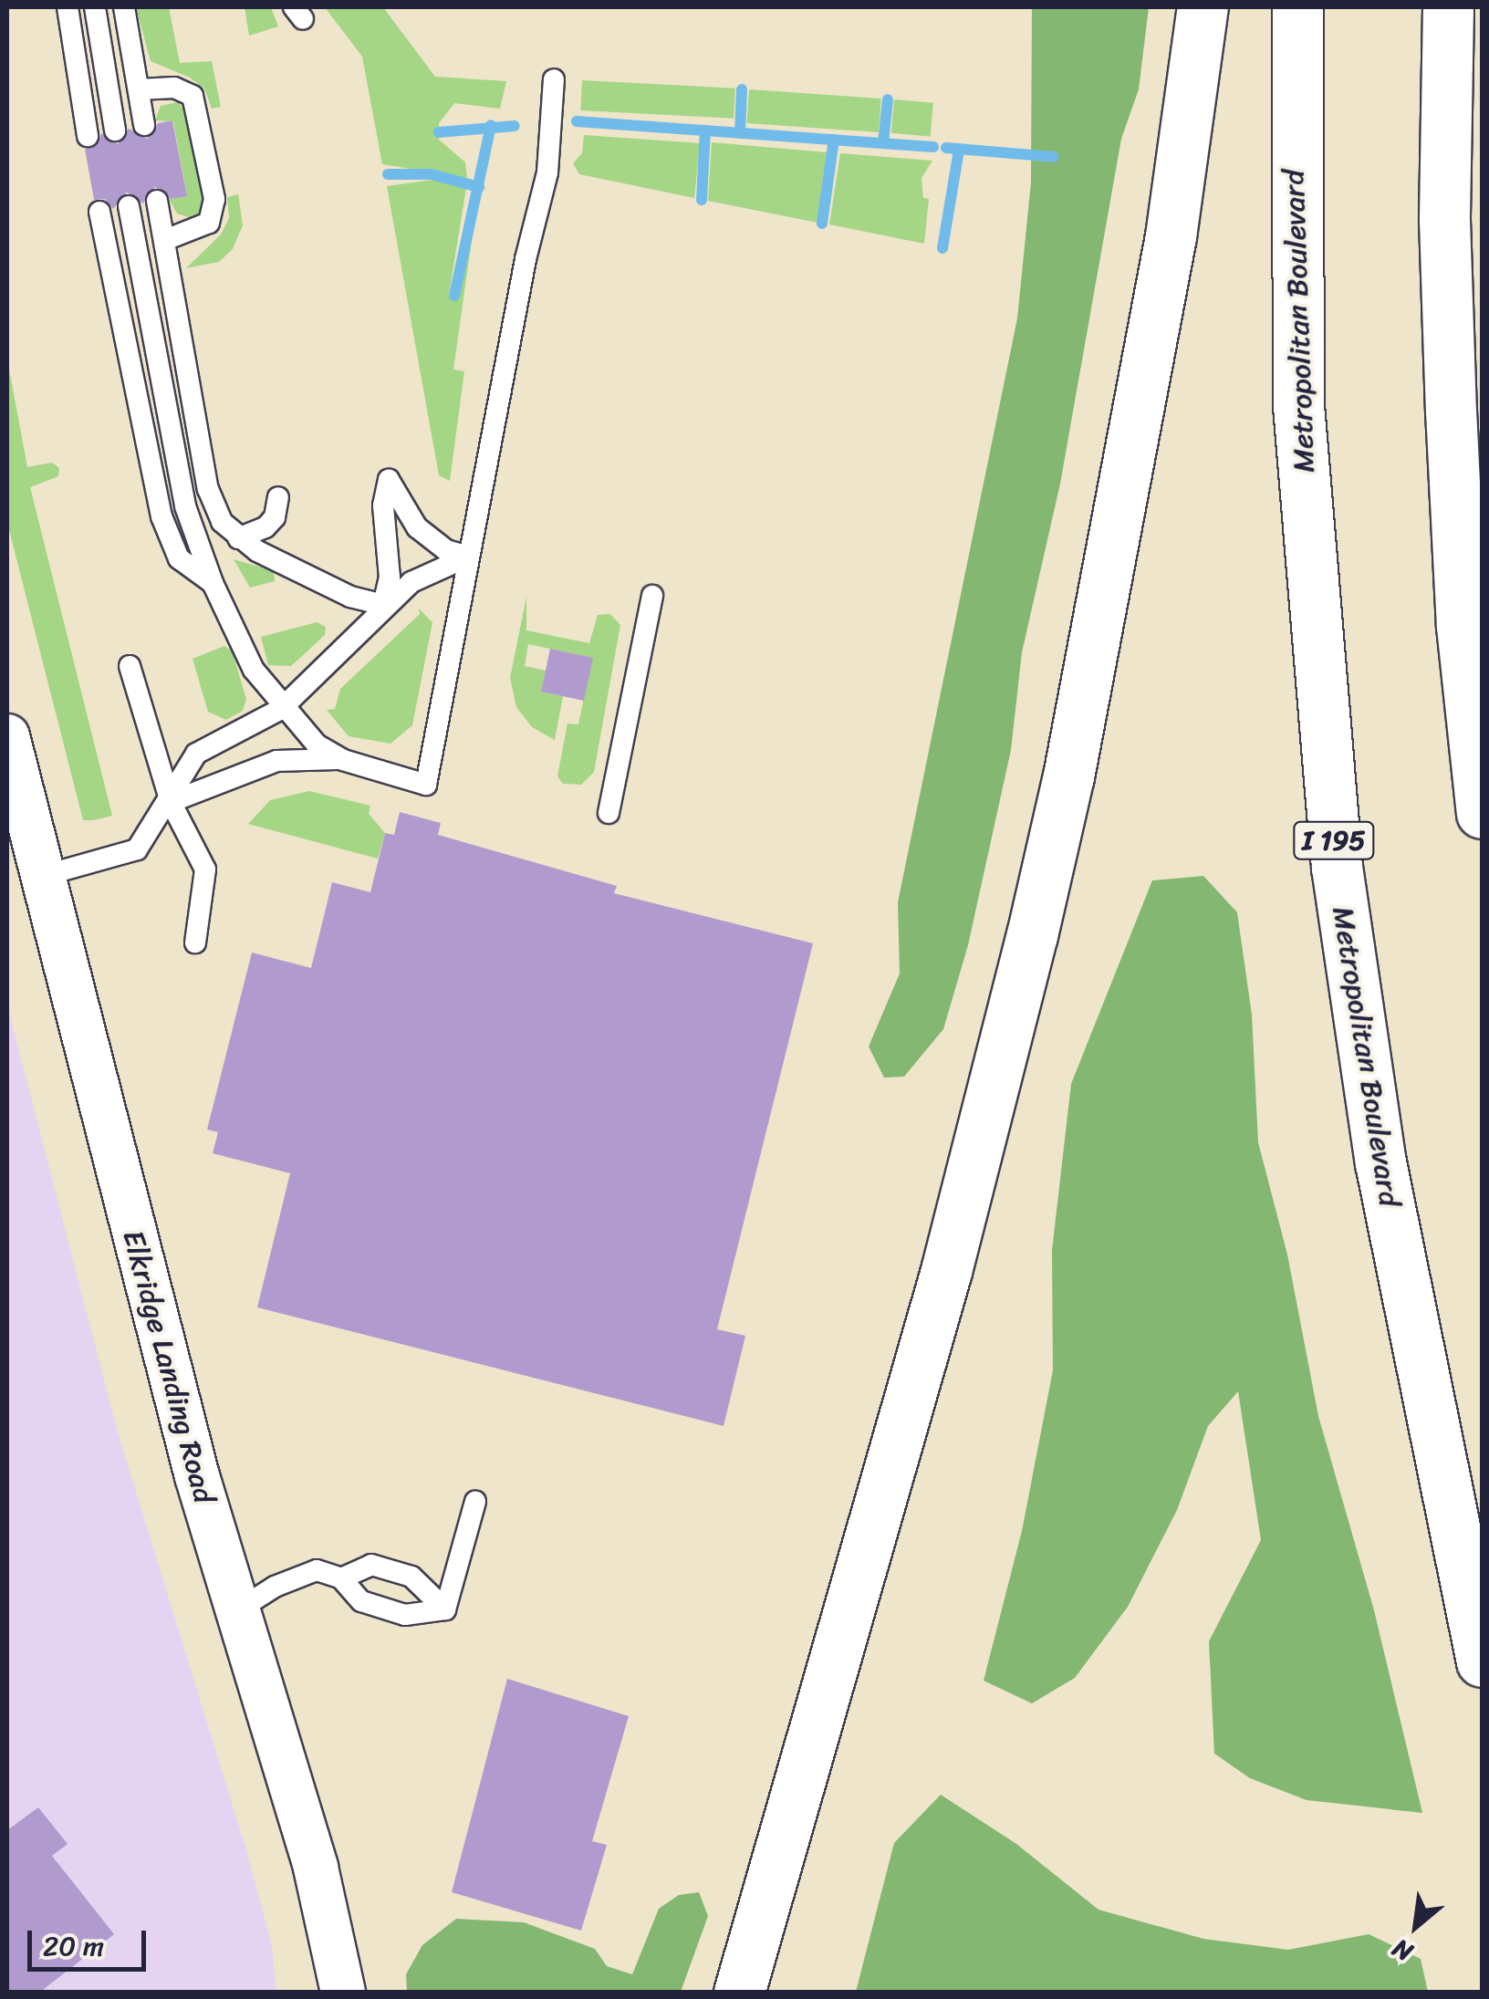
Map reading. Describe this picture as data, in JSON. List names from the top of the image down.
{
  "streets": {
    "highway": ["Metropolitan Boulevard", "I 195"],
    "street": ["Elkridge Landing Road"]
  },
  "scale_bar": "20 m",
  "north": "bottom left"
}
